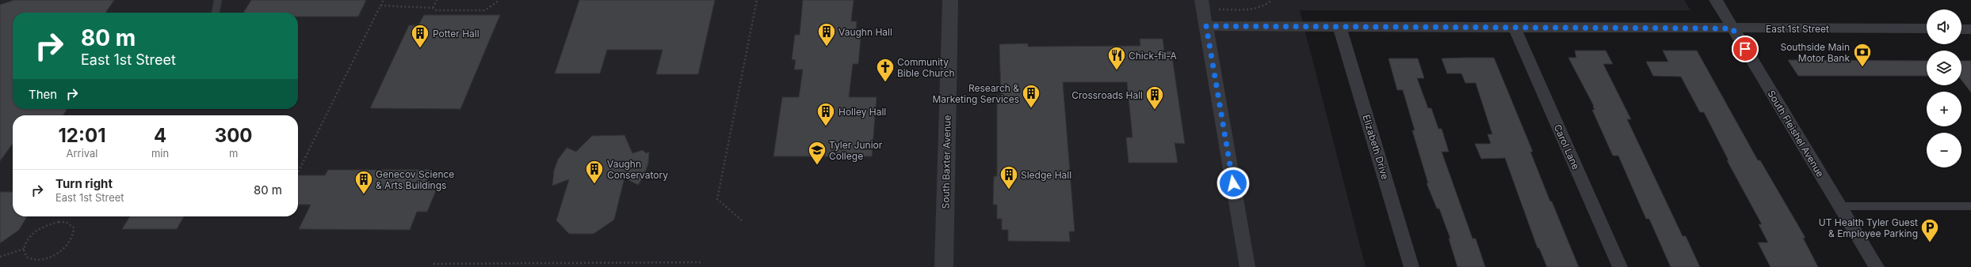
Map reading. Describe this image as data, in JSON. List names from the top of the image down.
{
  "streets": {
    "street": [
      "East 1st Street",
      "South Fleishel Avenue",
      "Elizabeth Drive",
      "Carol Lane",
      "South Baxter Avenue"
    ]
  },
  "crossings": [
    ["East 1st Street", "South Fleishel Avenue"],
    ["East 1st Street", "Elizabeth Drive"],
    ["East 1st Street", "Carol Lane"]
  ],
  "places": {
    "building": [
      "Vaughn Hall",
      "Potter Hall",
      "Research & Marketing Services",
      "Crossroads Hall",
      "Holley Hall",
      "Vaughn Conservatory",
      "Sledge Hall",
      "Genecov Science & Arts Buildings"
    ],
    "bank": ["Southside Main Motor Bank"],
    "restaurant": ["Chick-fil-A"],
    "church": ["Community Bible Church"],
    "school or university": ["Tyler Junior College"],
    "parking": ["UT Health Tyler Guest & Employee Parking"]
  },
  "page": {
    "map_buttons": ["+", "−"],
    "turn": ["80 m", "East 1st Street"],
    "then": "Then",
    "eta": [
      "12:01",
      "Arrival",
      "4",
      "min",
      "300",
      "m"
    ],
    "list": [
      {
        "name": "Turn right",
        "note": "East 1st Street",
        "value": "80 m"
      }
    ]
  }
}
